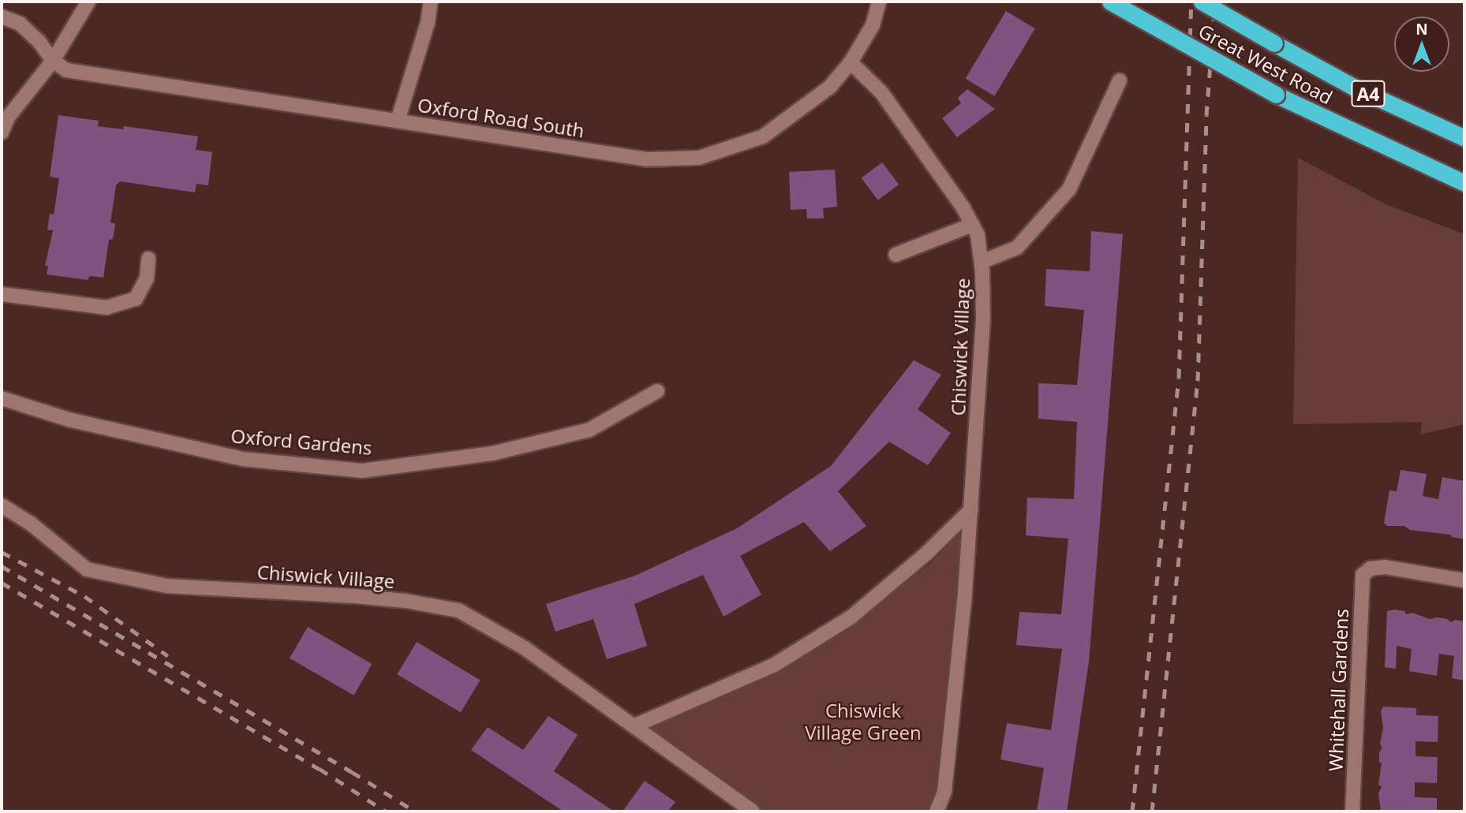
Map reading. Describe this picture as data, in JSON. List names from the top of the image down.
{
  "streets": {
    "highway": ["Great West Road", "A4"],
    "street": [
      "Oxford Road South",
      "Chiswick Village",
      "Oxford Gardens",
      "Whitehall Gardens"
    ]
  },
  "crossings": [
    ["Oxford Road South", "Chiswick Village"]
  ],
  "parks": ["Chiswick Village Green"],
  "north": "top"
}
